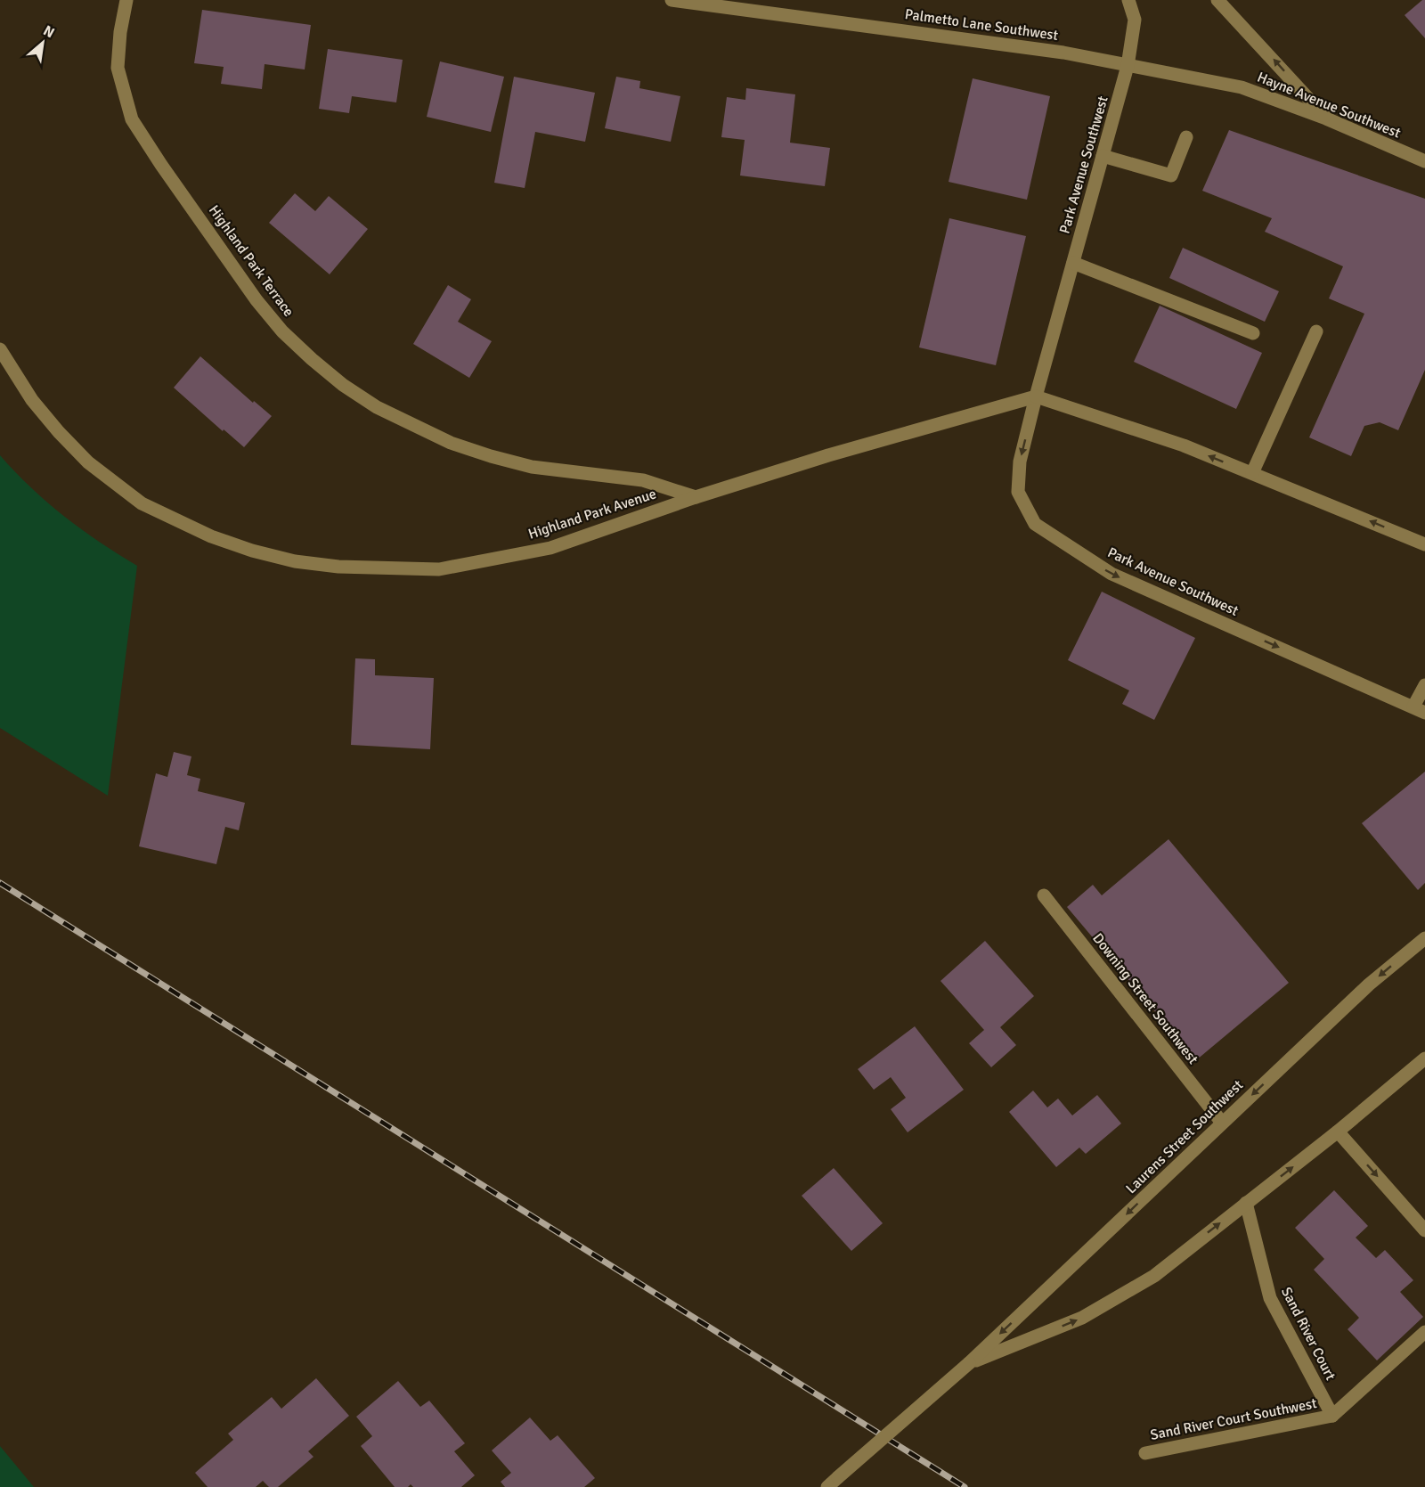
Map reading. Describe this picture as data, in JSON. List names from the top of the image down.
{
  "streets": {
    "street": [
      "Palmetto Lane Southwest",
      "Hayne Avenue Southwest",
      "Park Avenue Southwest",
      "Highland Park Terrace",
      "Highland Park Avenue",
      "Downing Street Southwest",
      "Laurens Street Southwest",
      "Sand River Court",
      "Sand River Court Southwest"
    ]
  },
  "crossings": [
    ["Palmetto Lane Southwest", "Hayne Avenue Southwest"],
    ["Palmetto Lane Southwest", "Park Avenue Southwest"],
    ["Hayne Avenue Southwest", "Park Avenue Southwest"],
    ["Park Avenue Southwest", "Highland Park Avenue"],
    ["Highland Park Terrace", "Highland Park Avenue"],
    ["Downing Street Southwest", "Laurens Street Southwest"],
    ["Laurens Street Southwest", "Sand River Court"],
    ["Sand River Court", "Sand River Court Southwest"]
  ],
  "one_way": ["Park Avenue Southwest"],
  "north": "top right"
}
